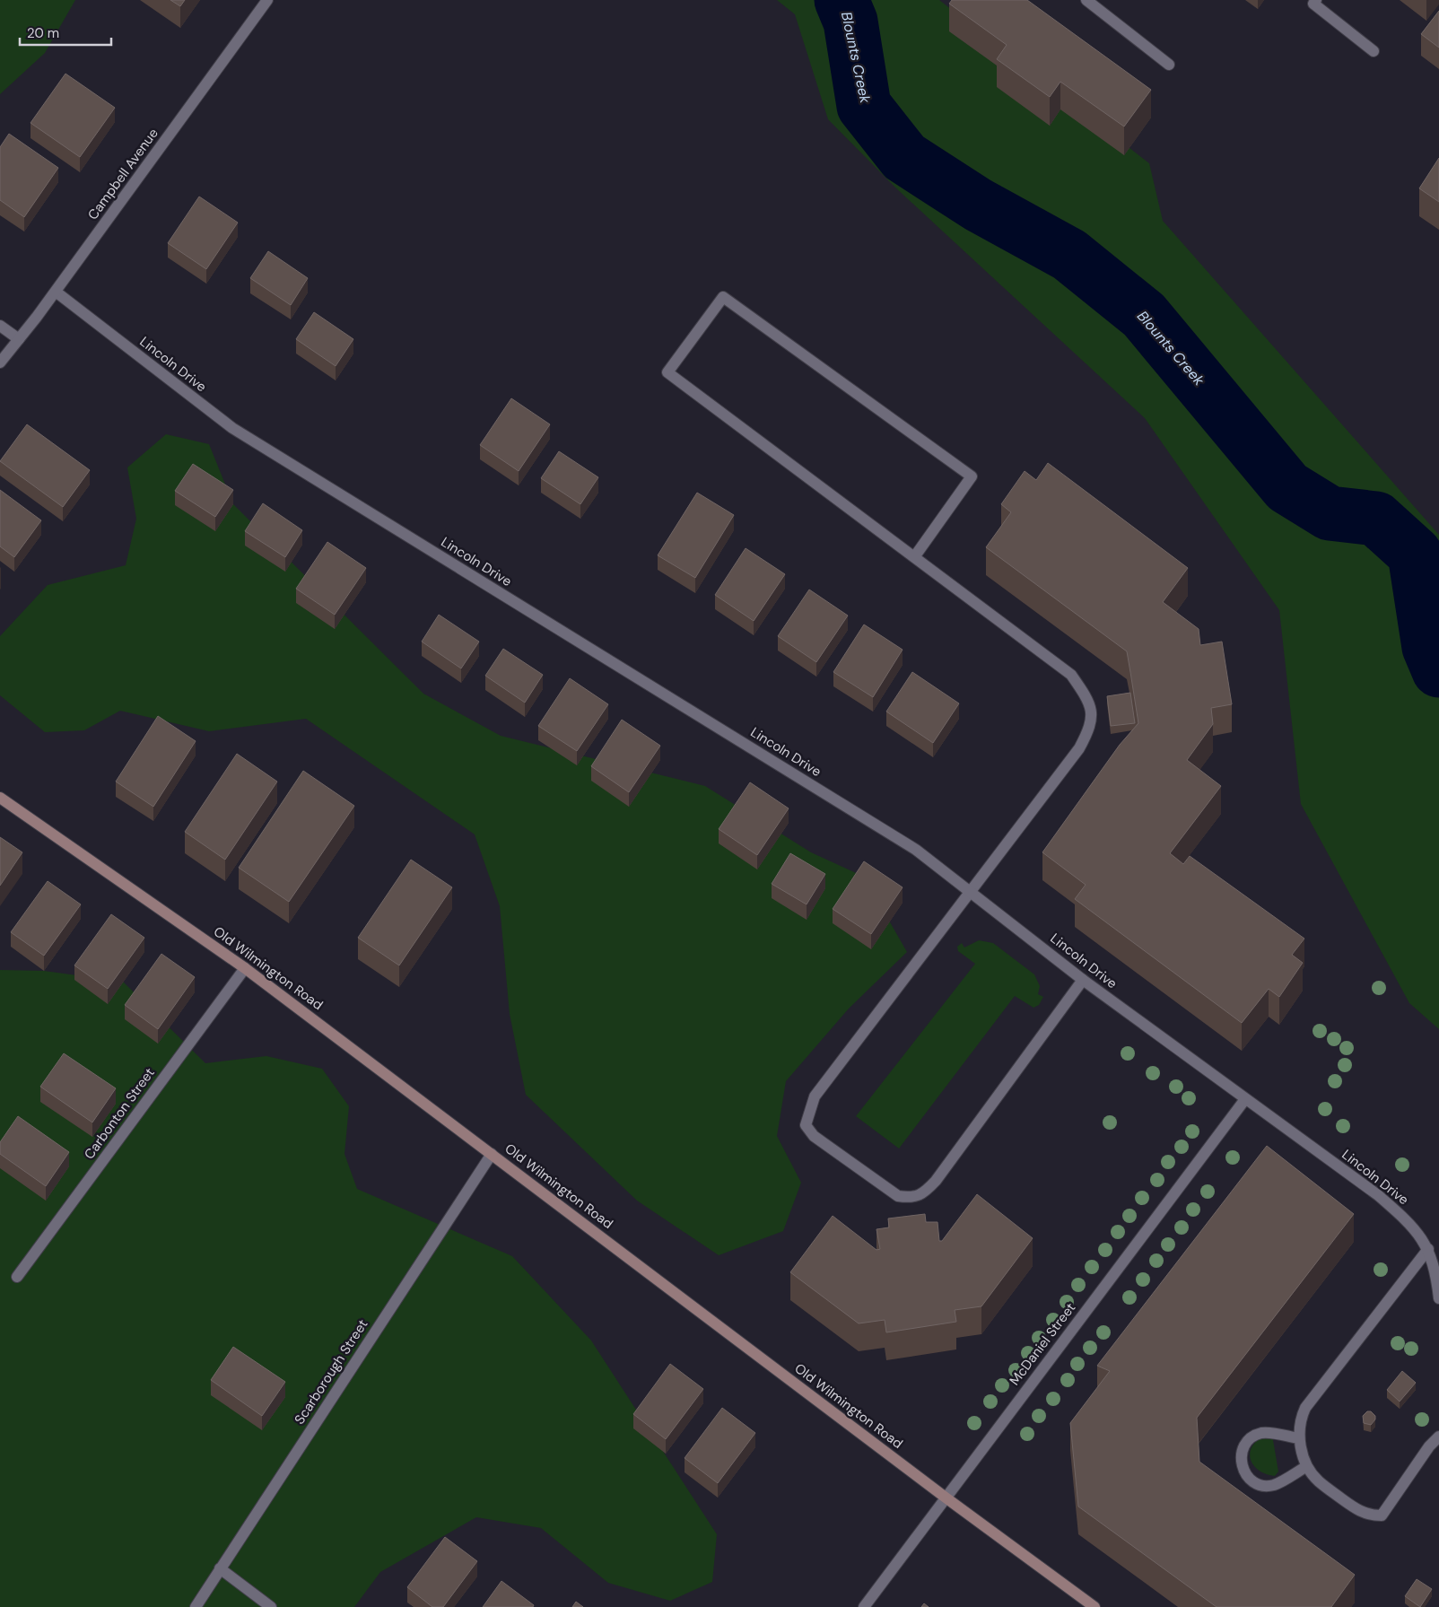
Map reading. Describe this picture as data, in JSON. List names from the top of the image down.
{
  "streets": {
    "main road": ["Old Wilmington Road"],
    "street": [
      "Campbell Avenue",
      "Lincoln Drive",
      "Carbonton Street",
      "McDaniel Street",
      "Scarborough Street"
    ]
  },
  "crossings": [
    ["Campbell Avenue", "Lincoln Drive"],
    ["Lincoln Drive", "McDaniel Street"],
    ["Old Wilmington Road", "Carbonton Street"],
    ["Old Wilmington Road", "McDaniel Street"],
    ["Old Wilmington Road", "Scarborough Street"]
  ],
  "water": ["Blounts Creek"],
  "scale_bar": "20 m"
}
